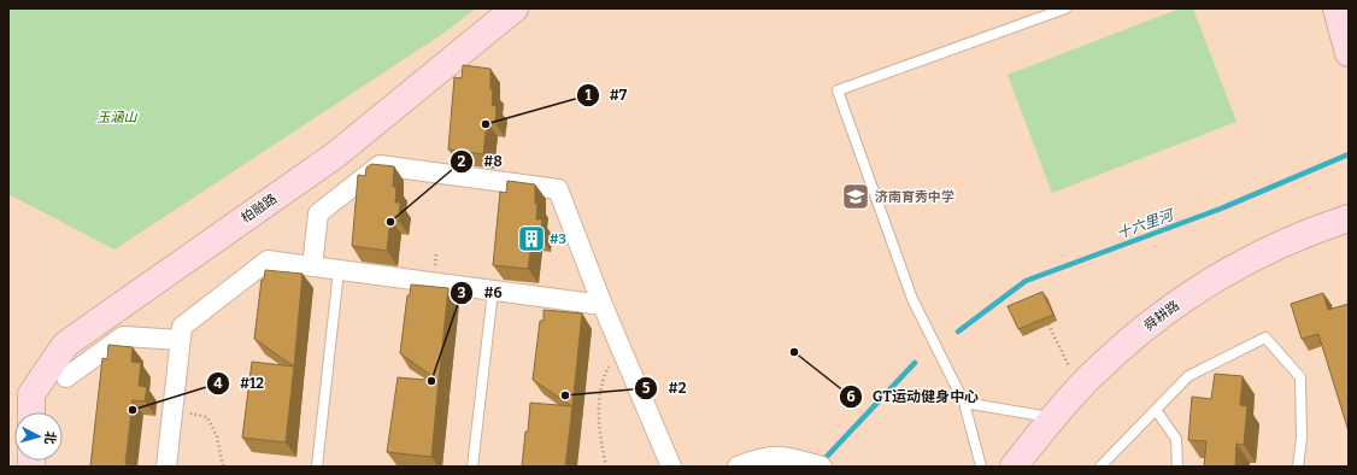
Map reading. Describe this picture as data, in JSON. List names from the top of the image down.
{
  "streets": {
    "street": ["柏融路", "舜耕路"]
  },
  "water": ["十六里河"],
  "parks": ["玉涵山"],
  "places": {
    "other": [
      "#7",
      "#8",
      "GT运动健身中心",
      "#6",
      "#2",
      "#12"
    ],
    "school or university": ["济南育秀中学"],
    "building": ["#3"]
  },
  "north": "right"
}
